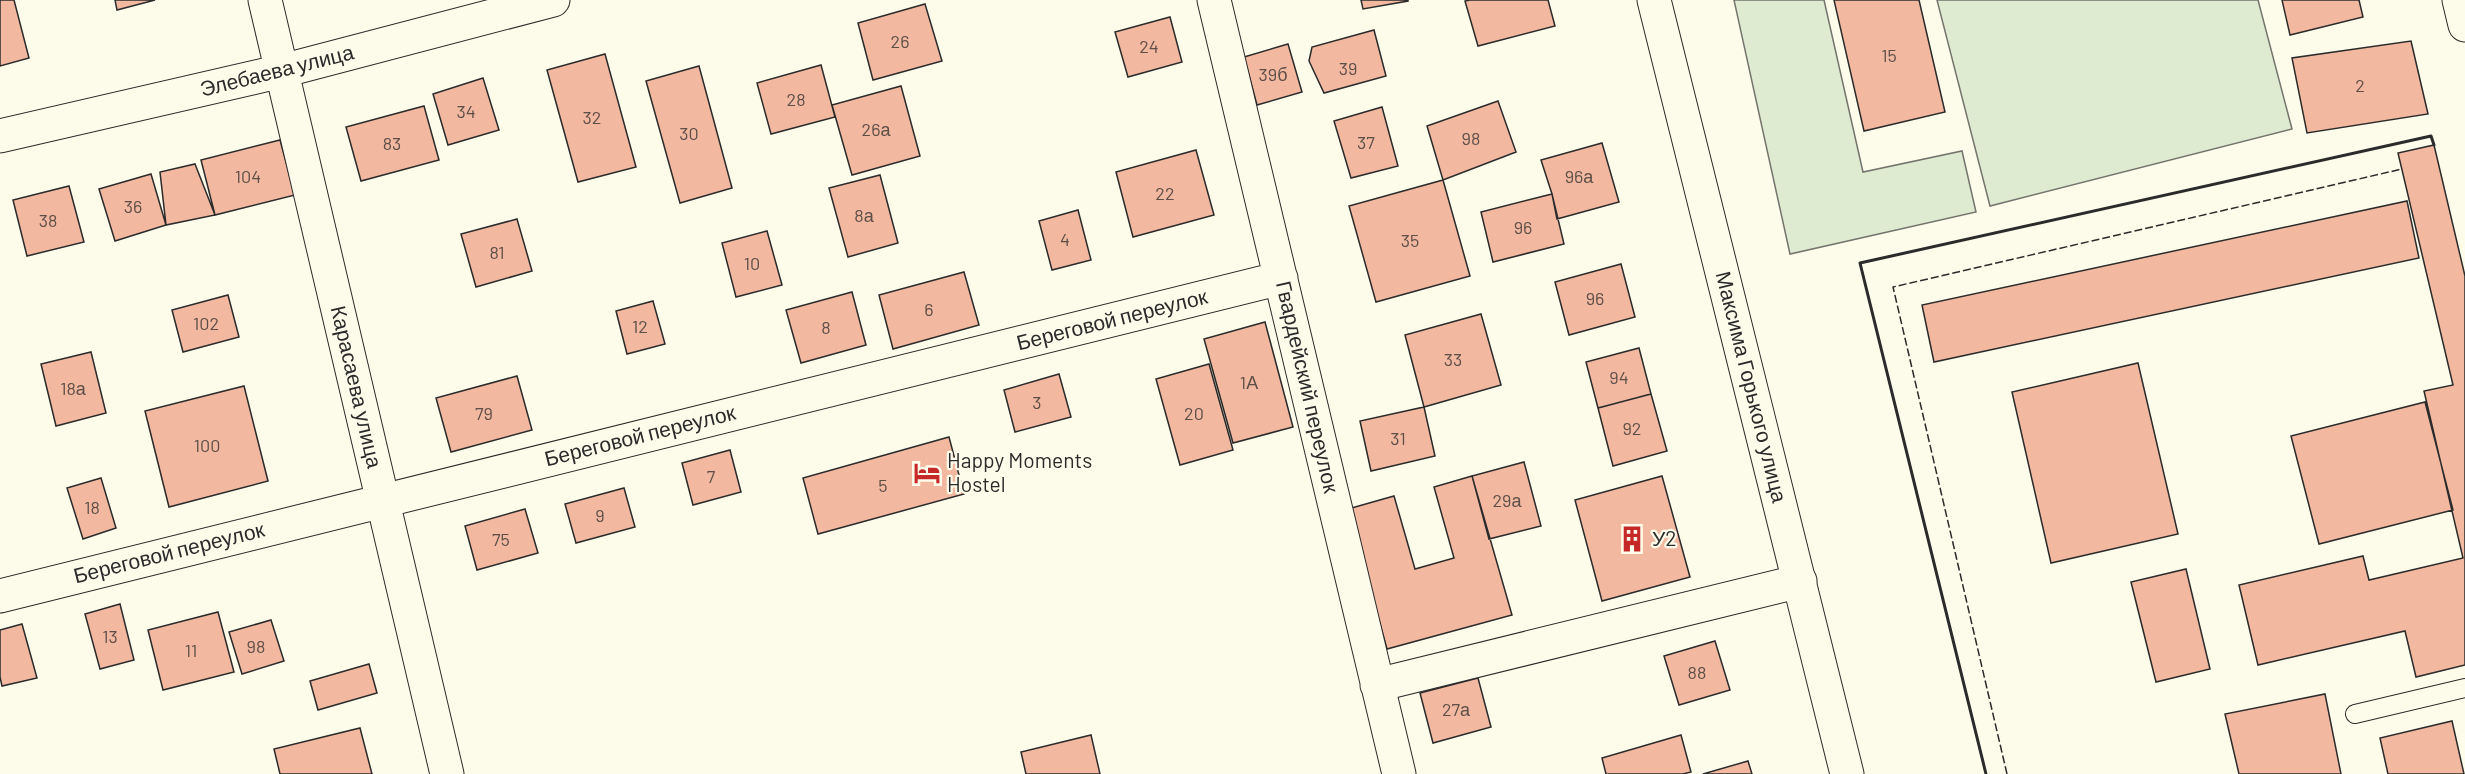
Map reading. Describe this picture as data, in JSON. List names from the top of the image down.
{
  "streets": {
    "street": [
      "Элебаева улица",
      "Береговой переулок",
      "Карасаева улица",
      "Гвардейский переулок",
      "Максима Горького улица"
    ]
  },
  "crossings": [
    ["Элебаева улица", "Карасаева улица"],
    ["Береговой переулок", "Карасаева улица"],
    ["Береговой переулок", "Гвардейский переулок"]
  ],
  "places": {
    "hotel": ["Happy Moments Hostel"],
    "building": ["У2"]
  },
  "house_numbers": [
    "26",
    "24",
    "15",
    "39",
    "39б",
    "2",
    "28",
    "34",
    "32",
    "26а",
    "30",
    "98",
    "37",
    "83",
    "104",
    "96а",
    "22",
    "36",
    "8а",
    "38",
    "96",
    "4",
    "35",
    "81",
    "10",
    "96",
    "6",
    "102",
    "12",
    "8",
    "33",
    "94",
    "1А",
    "18а",
    "3",
    "79",
    "20",
    "92",
    "31",
    "100",
    "7",
    "5",
    "29а",
    "18",
    "9",
    "75",
    "13",
    "98",
    "11",
    "88",
    "27а"
  ]
}
